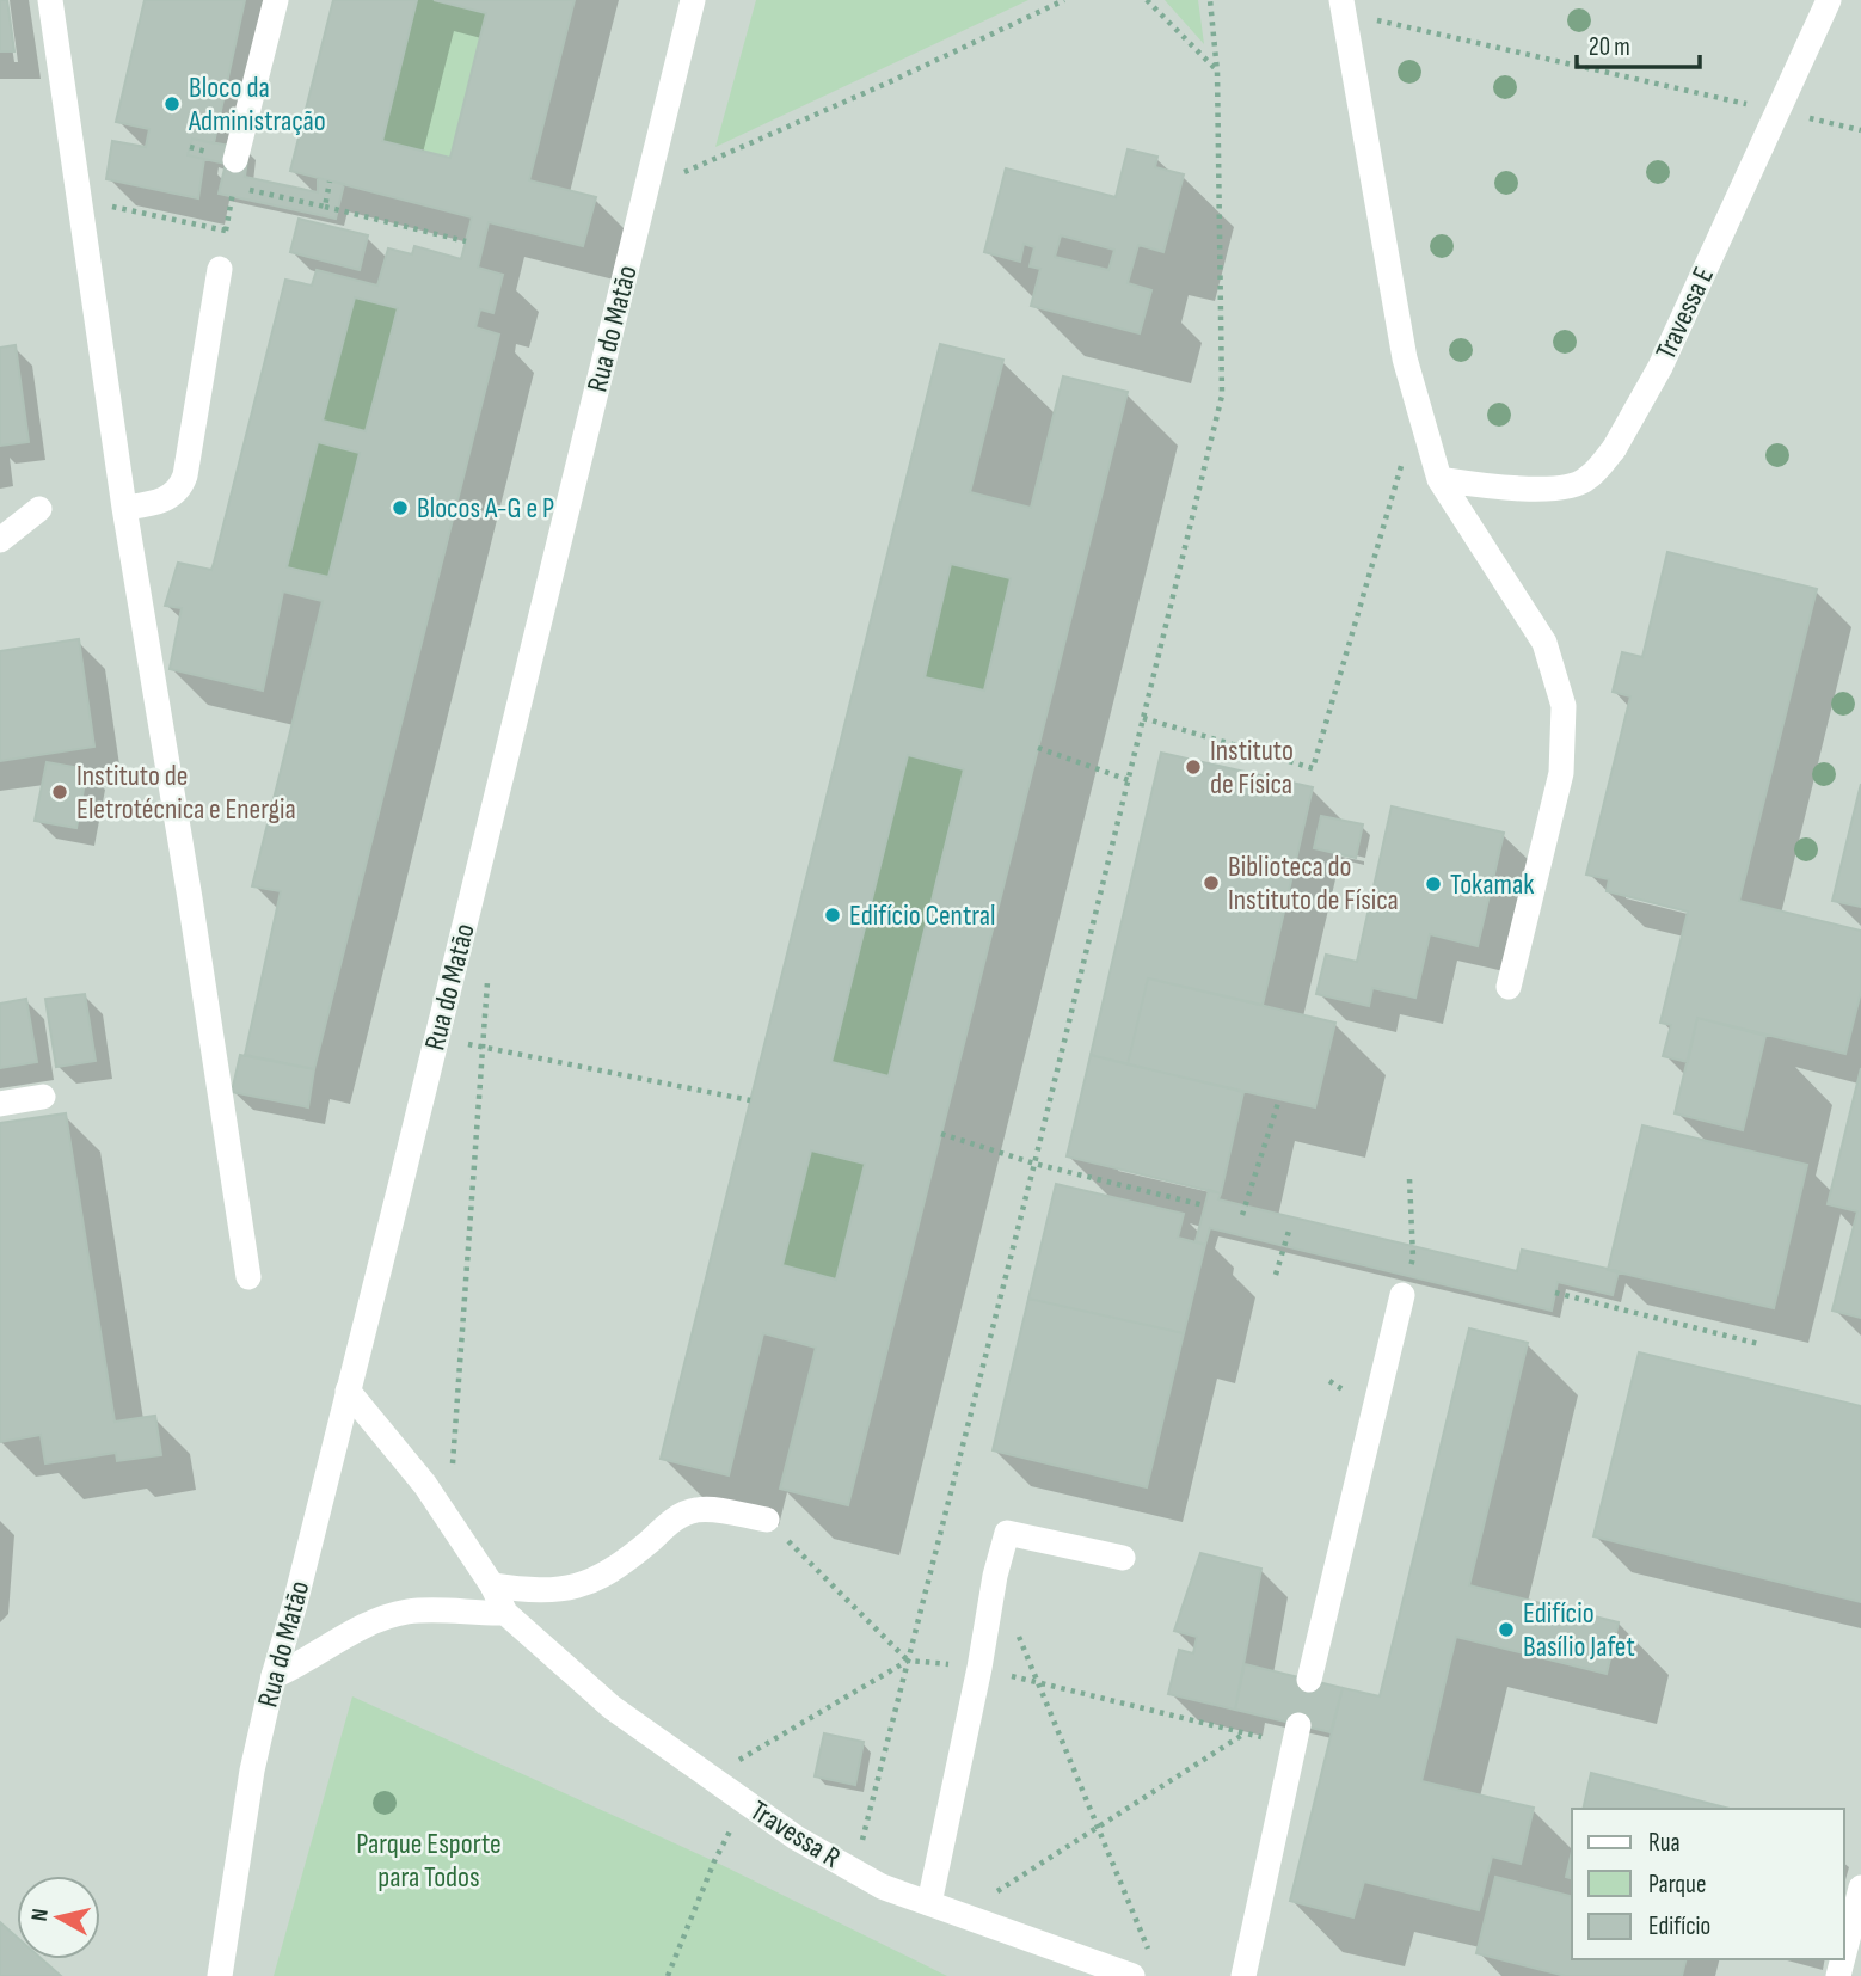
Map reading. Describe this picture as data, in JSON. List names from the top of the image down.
{
  "streets": {
    "street": ["Travessa E", "Rua do Matão", "Travessa R"]
  },
  "crossings": [
    ["Rua do Matão", "Travessa R"]
  ],
  "parks": ["Parque Esporte para Todos"],
  "places": [
    "Bloco da Administração",
    "Blocos A-G e P",
    "Instituto de Física",
    "Instituto de Eletrotécnica e Energia",
    "Biblioteca do Instituto de Física",
    "Tokamak",
    "Edifício Central",
    "Edifício Basílio Jafet"
  ],
  "legend": ["Rua", "Parque", "Edifício"],
  "scale_bar": "20 m",
  "north": "left"
}
